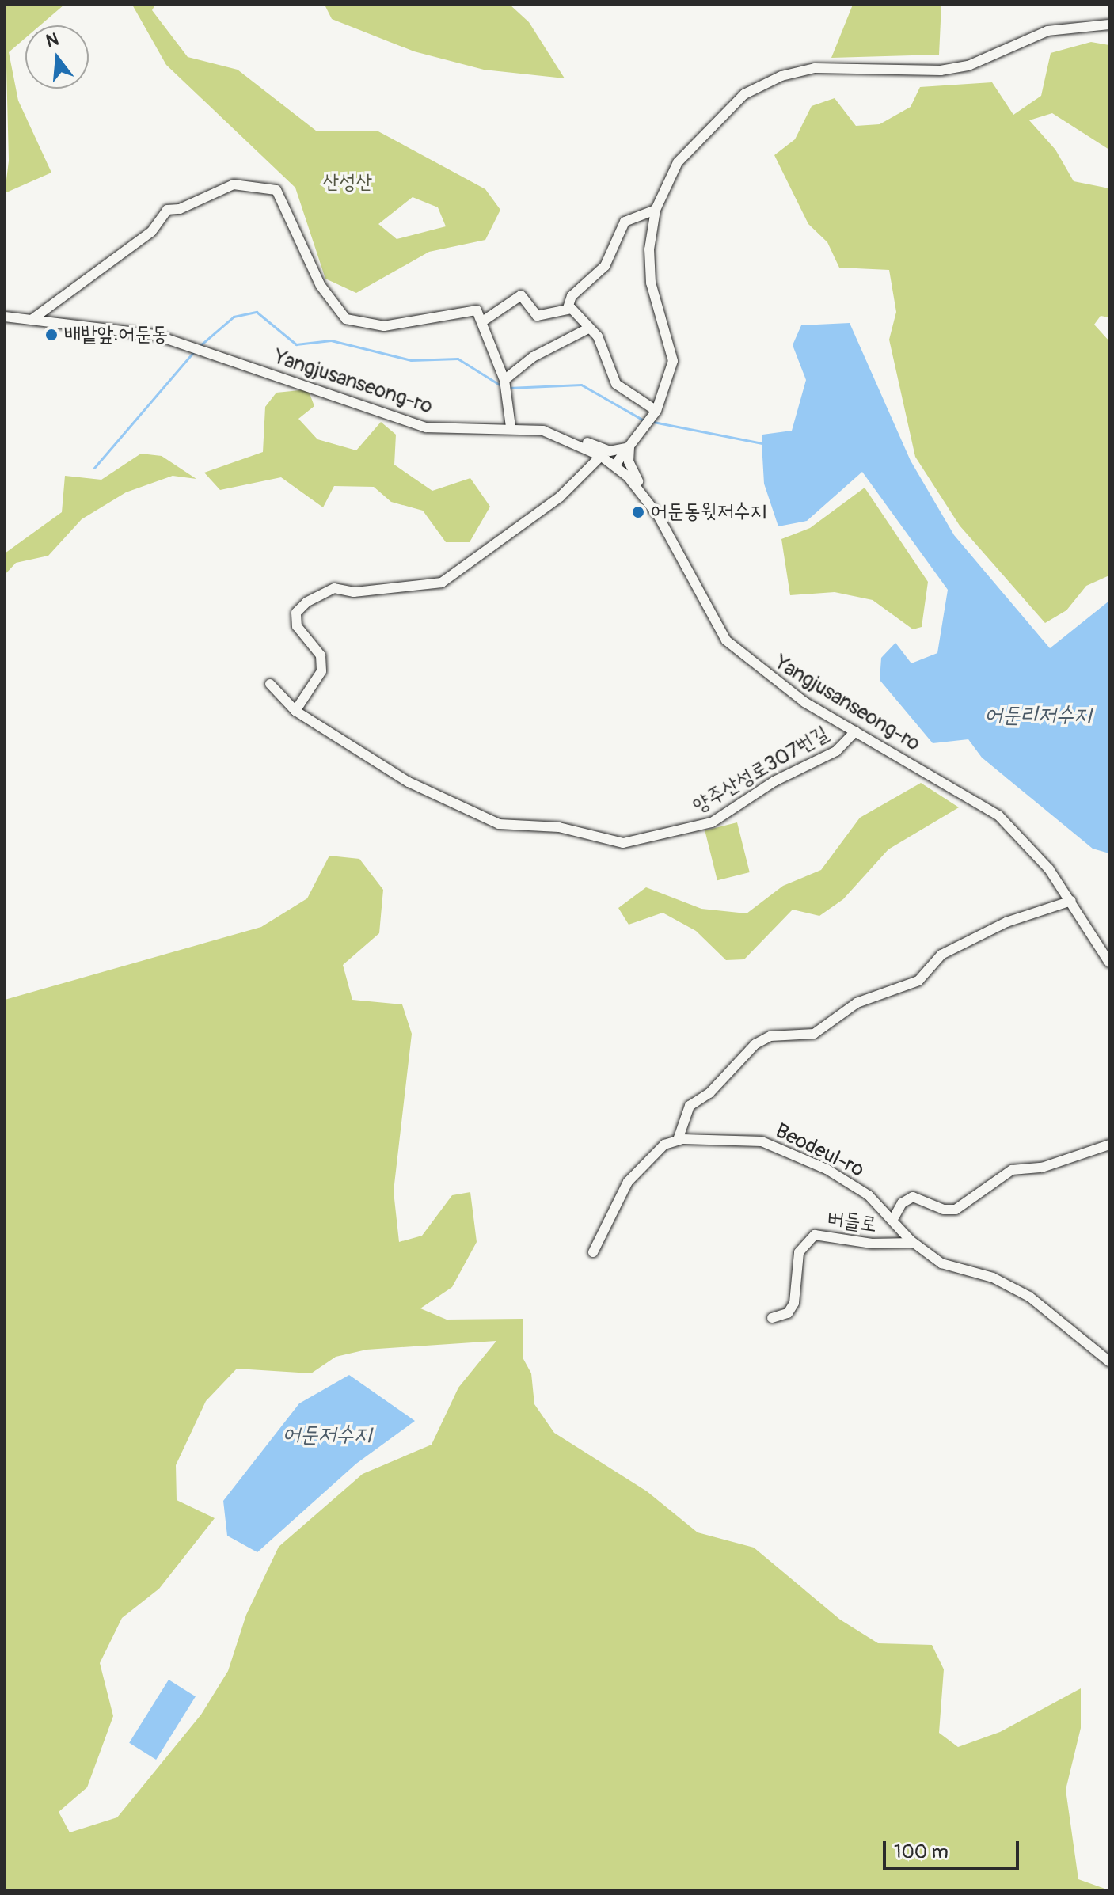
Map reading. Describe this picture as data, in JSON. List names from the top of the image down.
{
  "streets": {
    "street": [
      "Yangjusanseong-ro",
      "양주산성로307번길",
      "Beodeul-ro",
      "버들로"
    ]
  },
  "crossings": [
    ["Yangjusanseong-ro", "양주산성로307번길"],
    ["Beodeul-ro", "버들로"]
  ],
  "water": ["어둔리저수지", "어둔저수지"],
  "parks": ["산성산"],
  "places": ["배밭앞.어둔동", "어둔동윗저수지"],
  "scale_bar": "100 m",
  "north": "top"
}
